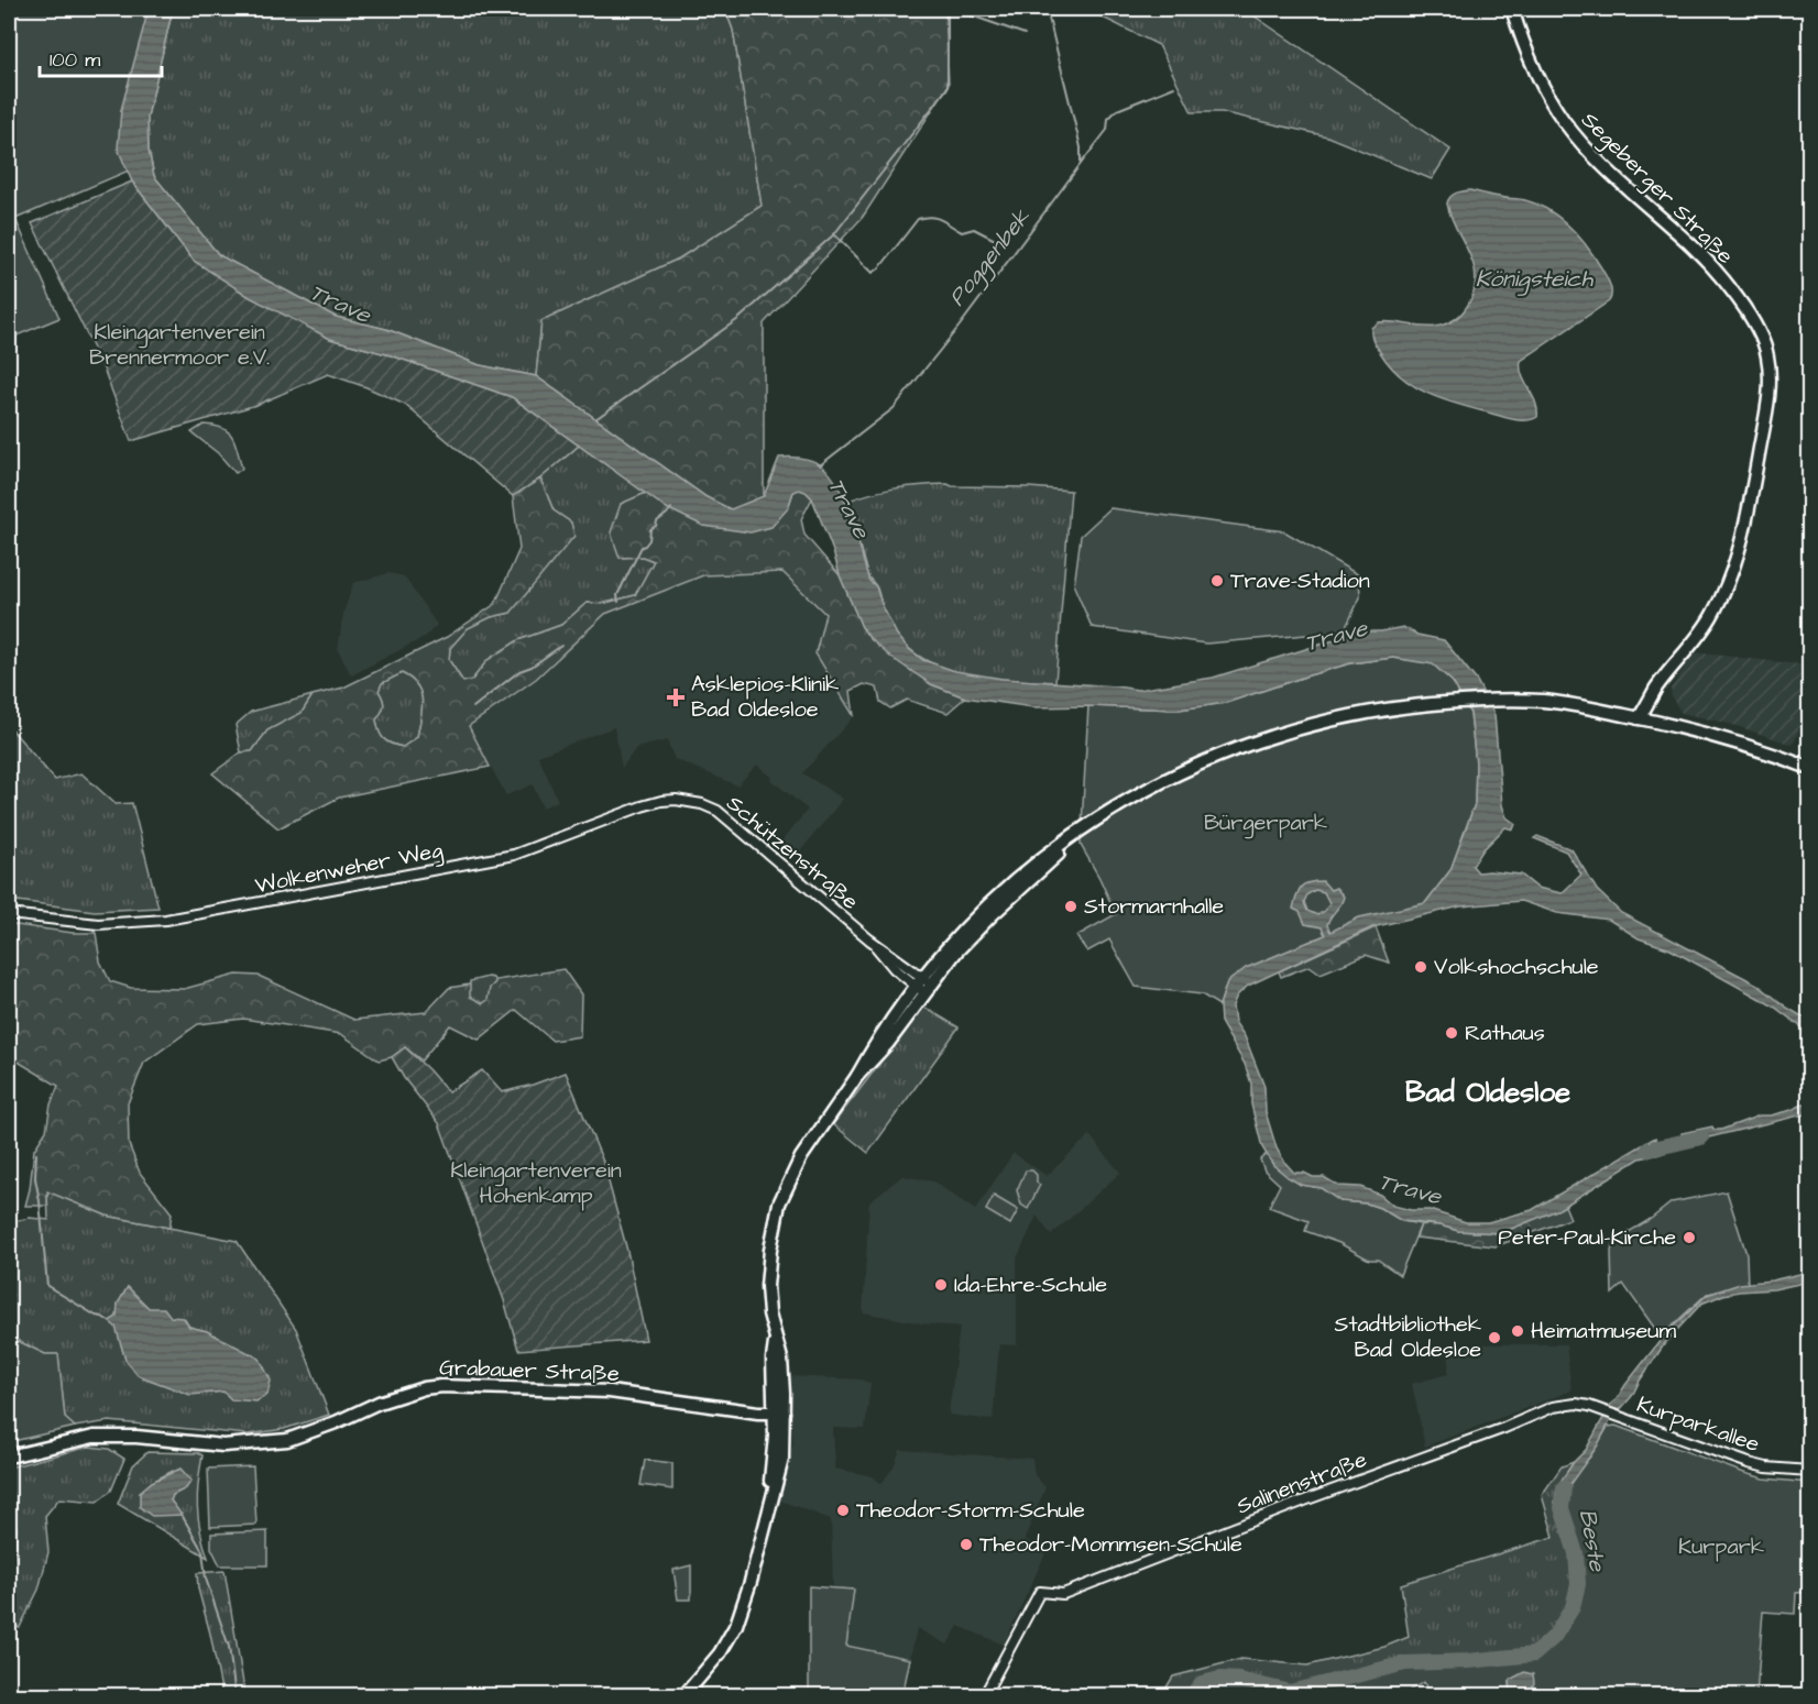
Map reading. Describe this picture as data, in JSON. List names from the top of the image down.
{
  "streets": {
    "main road": ["Segeberger Straße", "Grabauer Straße"],
    "street": [
      "Schützenstraße",
      "Wolkenweher Weg",
      "Kurparkallee",
      "Salinenstraße"
    ]
  },
  "crossings": [
    ["Schützenstraße", "Wolkenweher Weg"],
    ["Kurparkallee", "Salinenstraße"]
  ],
  "districts": ["Bad Oldesloe"],
  "water": [
    "Poggenbek",
    "Königsteich",
    "Trave",
    "Beste"
  ],
  "parks": [
    "Kleingartenverein Brennermoor e.V.",
    "Bürgerpark",
    "Kleingartenverein Hohenkamp",
    "Kurpark"
  ],
  "places": {
    "other": [
      "Trave-Stadion",
      "Stormarnhalle",
      "Volkshochschule",
      "Rathaus",
      "Peter-Paul-Kirche",
      "Ida-Ehre-Schule",
      "Heimatmuseum",
      "Stadtbibliothek Bad Oldesloe",
      "Theodor-Storm-Schule",
      "Theodor-Mommsen-Schule"
    ],
    "health": ["Asklepios-Klinik Bad Oldesloe"]
  },
  "scale_bar": "100 m"
}
